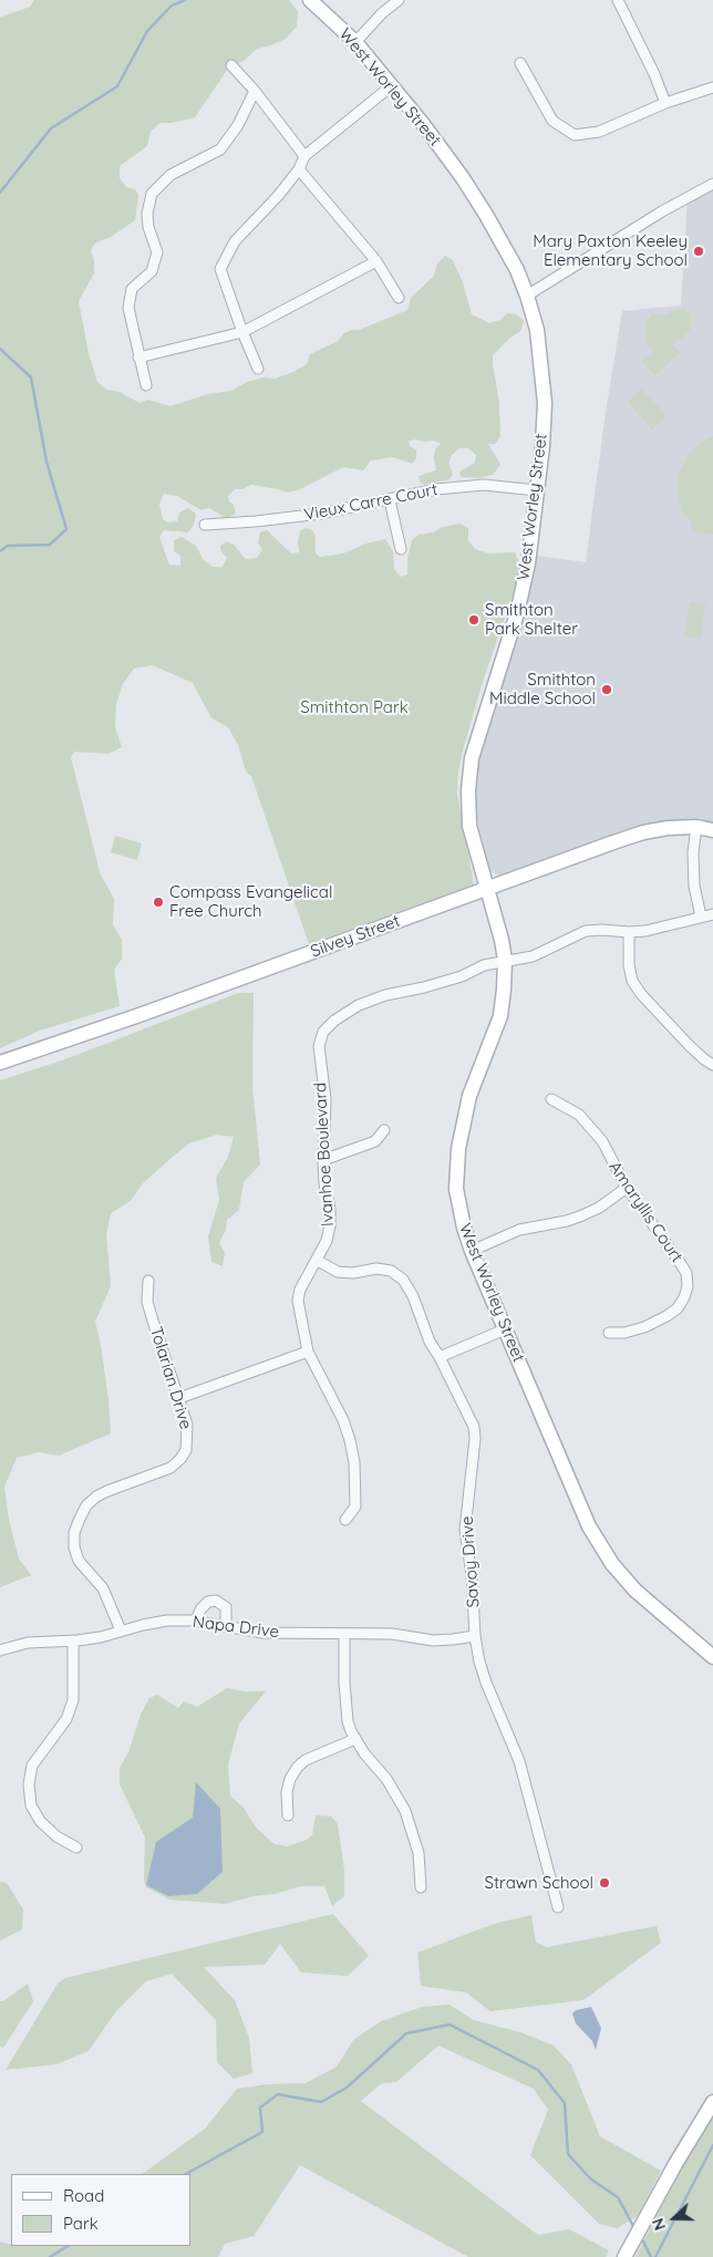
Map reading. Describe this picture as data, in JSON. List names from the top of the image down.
{
  "streets": {
    "street": [
      "West Worley Street",
      "Vieux Carre Court",
      "Silvey Street",
      "Ivanhoe Boulevard",
      "Amaryllis Court",
      "Tolarian Drive",
      "Savoy Drive",
      "Napa Drive"
    ]
  },
  "crossings": [
    ["West Worley Street", "Vieux Carre Court"],
    ["West Worley Street", "Silvey Street"],
    ["West Worley Street", "Ivanhoe Boulevard"],
    ["Ivanhoe Boulevard", "Savoy Drive"],
    ["Tolarian Drive", "Napa Drive"],
    ["Savoy Drive", "Napa Drive"]
  ],
  "parks": ["Smithton Park"],
  "places": [
    "Mary Paxton Keeley Elementary School",
    "Smithton Park Shelter",
    "Smithton Middle School",
    "Compass Evangelical Free Church",
    "Strawn School"
  ],
  "legend": ["Road", "Park"],
  "north": "left"
}
